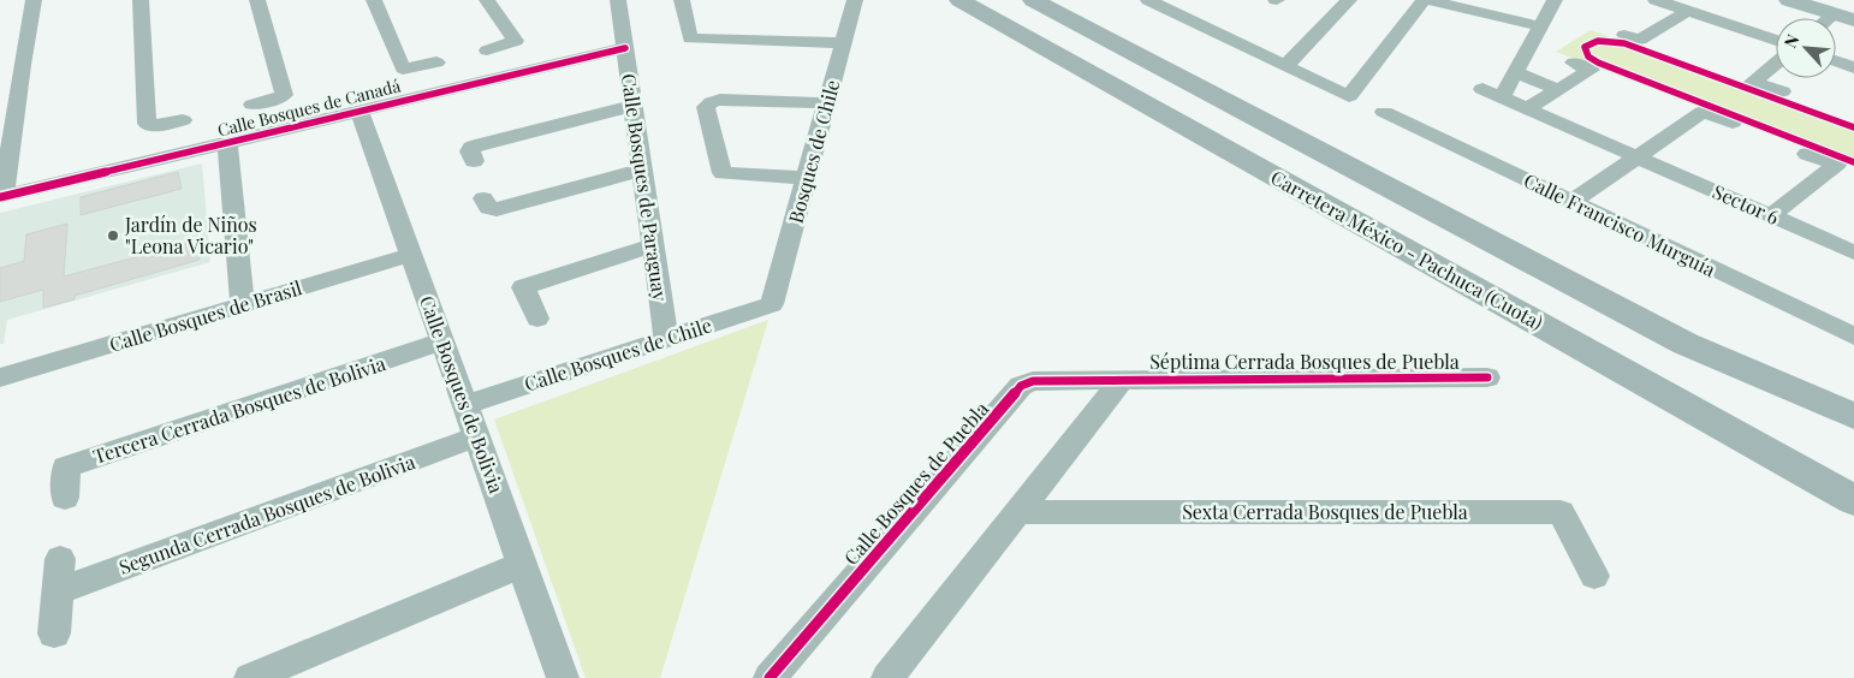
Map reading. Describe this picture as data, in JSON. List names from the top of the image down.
{
  "streets": {
    "highway": ["Carretera México - Pachuca (Cuota)"],
    "street": [
      "Calle Bosques de Canadá",
      "Bosques de Chile",
      "Calle Bosques de Paraguay",
      "Sector 6",
      "Calle Francisco Murguía",
      "Calle Bosques de Brasil",
      "Calle Bosques de Chile",
      "Séptima Cerrada Bosques de Puebla",
      "Calle Bosques de Bolivia",
      "Tercera Cerrada Bosques de Bolivia",
      "Calle Bosques de Puebla",
      "Sexta Cerrada Bosques de Puebla",
      "Segunda Cerrada Bosques de Bolivia"
    ]
  },
  "crossings": [
    ["Calle Bosques de Canadá", "Calle Bosques de Paraguay"],
    ["Calle Bosques de Canadá", "Calle Bosques de Bolivia"],
    ["Bosques de Chile", "Calle Bosques de Chile"],
    ["Calle Bosques de Paraguay", "Calle Bosques de Chile"],
    ["Calle Bosques de Brasil", "Calle Bosques de Bolivia"],
    ["Calle Bosques de Chile", "Calle Bosques de Bolivia"],
    ["Séptima Cerrada Bosques de Puebla", "Calle Bosques de Puebla"],
    ["Calle Bosques de Bolivia", "Tercera Cerrada Bosques de Bolivia"],
    ["Calle Bosques de Bolivia", "Segunda Cerrada Bosques de Bolivia"]
  ],
  "places": ["Jardín de Niños \"Leona Vicario\""],
  "north": "top left"
}
